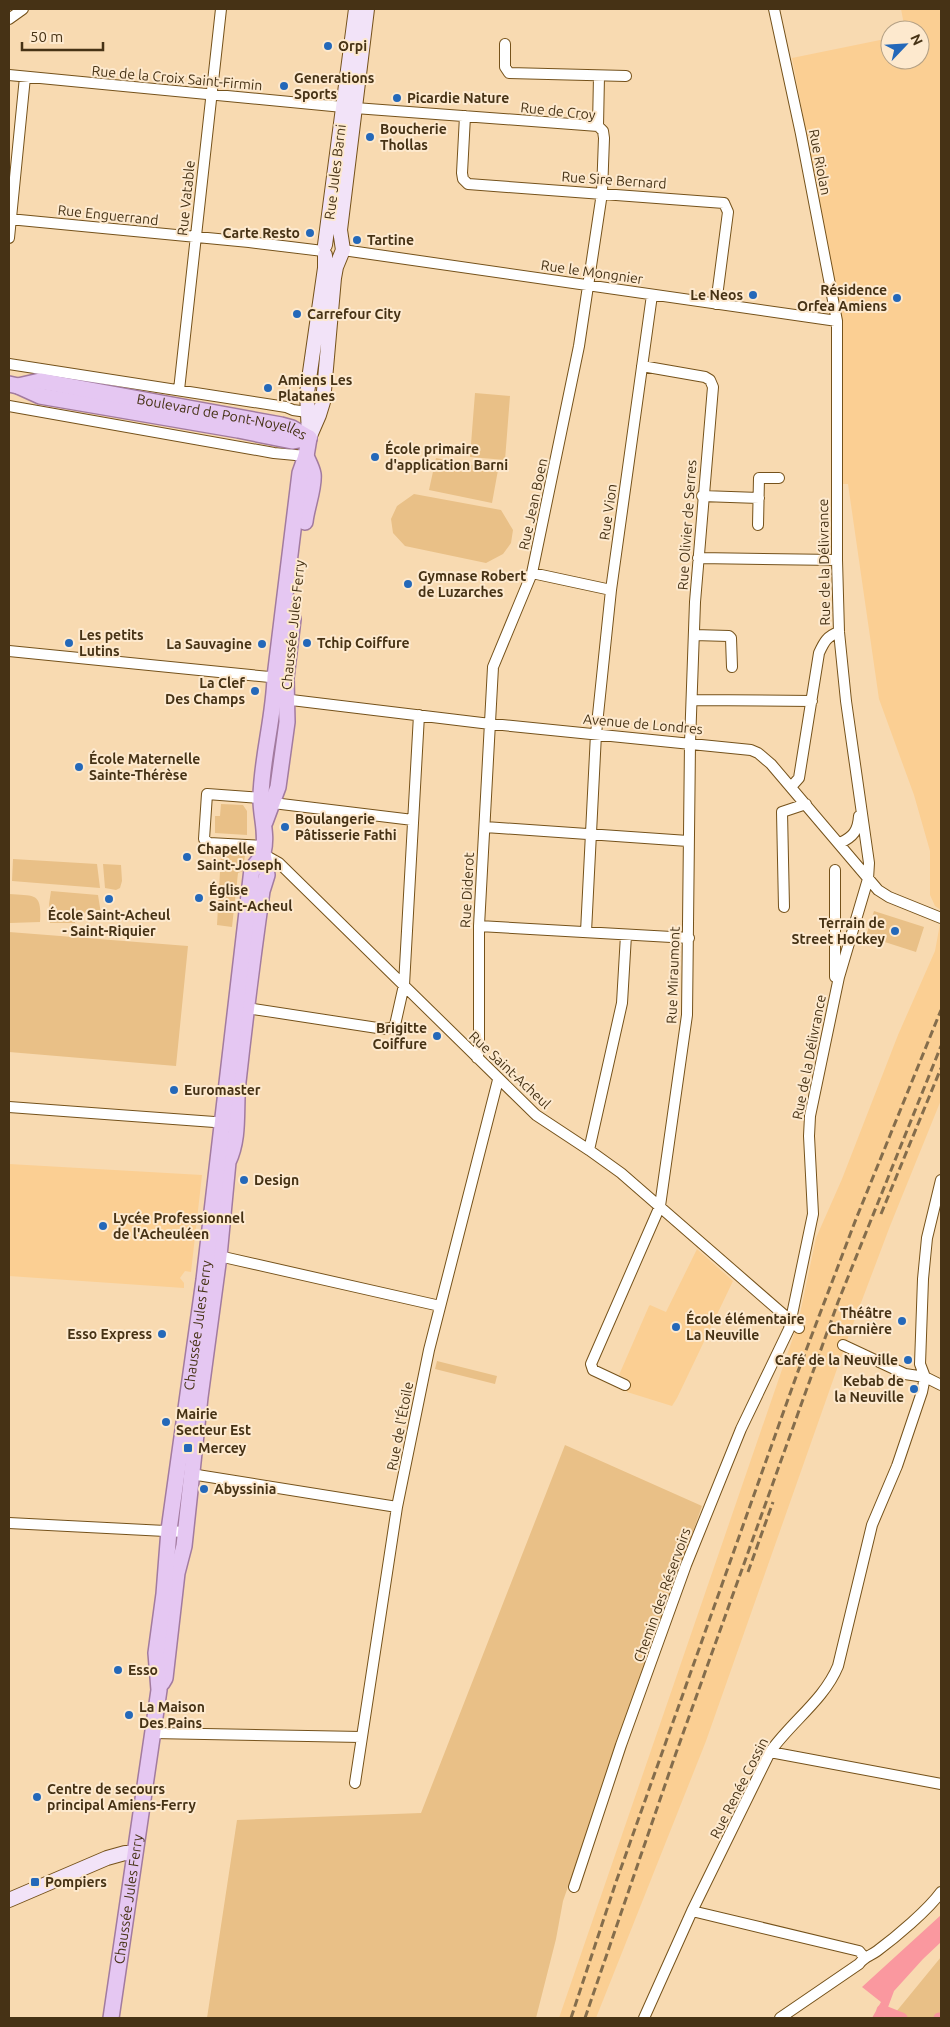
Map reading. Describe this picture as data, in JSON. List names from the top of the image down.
{
  "streets": {
    "main road": ["Rue Jules Barni", "Boulevard de Pont-Noyelles", "Chaussée Jules Ferry"],
    "street": [
      "Rue de la Croix Saint-Firmin",
      "Rue de Croy",
      "Rue Riolan",
      "Rue Sire Bernard",
      "Rue Vatable",
      "Rue Enguerrand",
      "Rue le Mongnier",
      "Rue Jean Boen",
      "Rue Vion",
      "Rue Olivier de Serres",
      "Rue de la Délivrance",
      "Avenue de Londres",
      "Rue Diderot",
      "Rue Miraumont",
      "Rue Saint-Acheul",
      "Rue de l'Étoile",
      "Chemin des Réservoirs",
      "Rue Renée Cossin"
    ]
  },
  "crossings": [
    ["Rue de la Croix Saint-Firmin", "Rue de Croy"],
    ["Rue de la Croix Saint-Firmin", "Rue Jules Barni"],
    ["Rue de la Croix Saint-Firmin", "Rue Vatable"],
    ["Rue de Croy", "Rue Jules Barni"],
    ["Rue de Croy", "Rue Sire Bernard"],
    ["Rue de Croy", "Rue le Mongnier"],
    ["Rue de Croy", "Rue Jean Boen"],
    ["Rue Riolan", "Rue le Mongnier"],
    ["Rue Riolan", "Rue de la Délivrance"],
    ["Rue Jules Barni", "Rue Enguerrand"],
    ["Rue Jules Barni", "Rue le Mongnier"],
    ["Rue Jules Barni", "Boulevard de Pont-Noyelles"],
    ["Rue Jules Barni", "Chaussée Jules Ferry"],
    ["Rue Sire Bernard", "Rue le Mongnier"],
    ["Rue Vatable", "Rue Enguerrand"],
    ["Rue Vatable", "Boulevard de Pont-Noyelles"],
    ["Rue le Mongnier", "Rue Jean Boen"],
    ["Rue le Mongnier", "Rue Vion"],
    ["Rue le Mongnier", "Rue de la Délivrance"],
    ["Boulevard de Pont-Noyelles", "Chaussée Jules Ferry"],
    ["Rue Jean Boen", "Avenue de Londres"],
    ["Rue Jean Boen", "Rue Diderot"],
    ["Rue Vion", "Rue Olivier de Serres"],
    ["Rue Vion", "Avenue de Londres"],
    ["Rue Olivier de Serres", "Avenue de Londres"],
    ["Rue Olivier de Serres", "Rue Miraumont"],
    ["Rue de la Délivrance", "Avenue de Londres"],
    ["Rue de la Délivrance", "Rue Saint-Acheul"],
    ["Rue de la Délivrance", "Chemin des Réservoirs"],
    ["Chaussée Jules Ferry", "Avenue de Londres"],
    ["Chaussée Jules Ferry", "Rue Saint-Acheul"],
    ["Avenue de Londres", "Rue Diderot"],
    ["Avenue de Londres", "Rue Miraumont"],
    ["Rue Diderot", "Rue Saint-Acheul"],
    ["Rue Miraumont", "Rue Saint-Acheul"],
    ["Rue Saint-Acheul", "Rue de l'Étoile"],
    ["Rue Saint-Acheul", "Chemin des Réservoirs"]
  ],
  "places": {
    "other": [
      "Orpi",
      "Generations Sports",
      "Picardie Nature",
      "Boucherie Thollas",
      "Carte Resto",
      "Tartine",
      "Le Neos",
      "Résidence Orfea Amiens",
      "Carrefour City",
      "Amiens Les Platanes",
      "École primaire d'application Barni",
      "Gymnase Robert de Luzarches",
      "Les petits Lutins",
      "Tchip Coiffure",
      "La Sauvagine",
      "La Clef Des Champs",
      "École Maternelle Sainte-Thérèse",
      "Boulangerie Pâtisserie Fathi",
      "Chapelle Saint-Joseph",
      "Église Saint-Acheul",
      "École Saint-Acheul - Saint-Riquier",
      "Terrain de Street Hockey",
      "Brigitte Coiffure",
      "Euromaster",
      "Design",
      "Lycée Professionnel de l'Acheuléen",
      "Théâtre Charnière",
      "École élémentaire La Neuville",
      "Esso Express",
      "Café de la Neuville",
      "Kebab de la Neuville",
      "Mairie Secteur Est",
      "Abyssinia",
      "Esso",
      "La Maison Des Pains",
      "Centre de secours principal Amiens-Ferry"
    ],
    "transit": ["Mercey", "Pompiers"]
  },
  "scale_bar": "50 m",
  "north": "top right"
}
